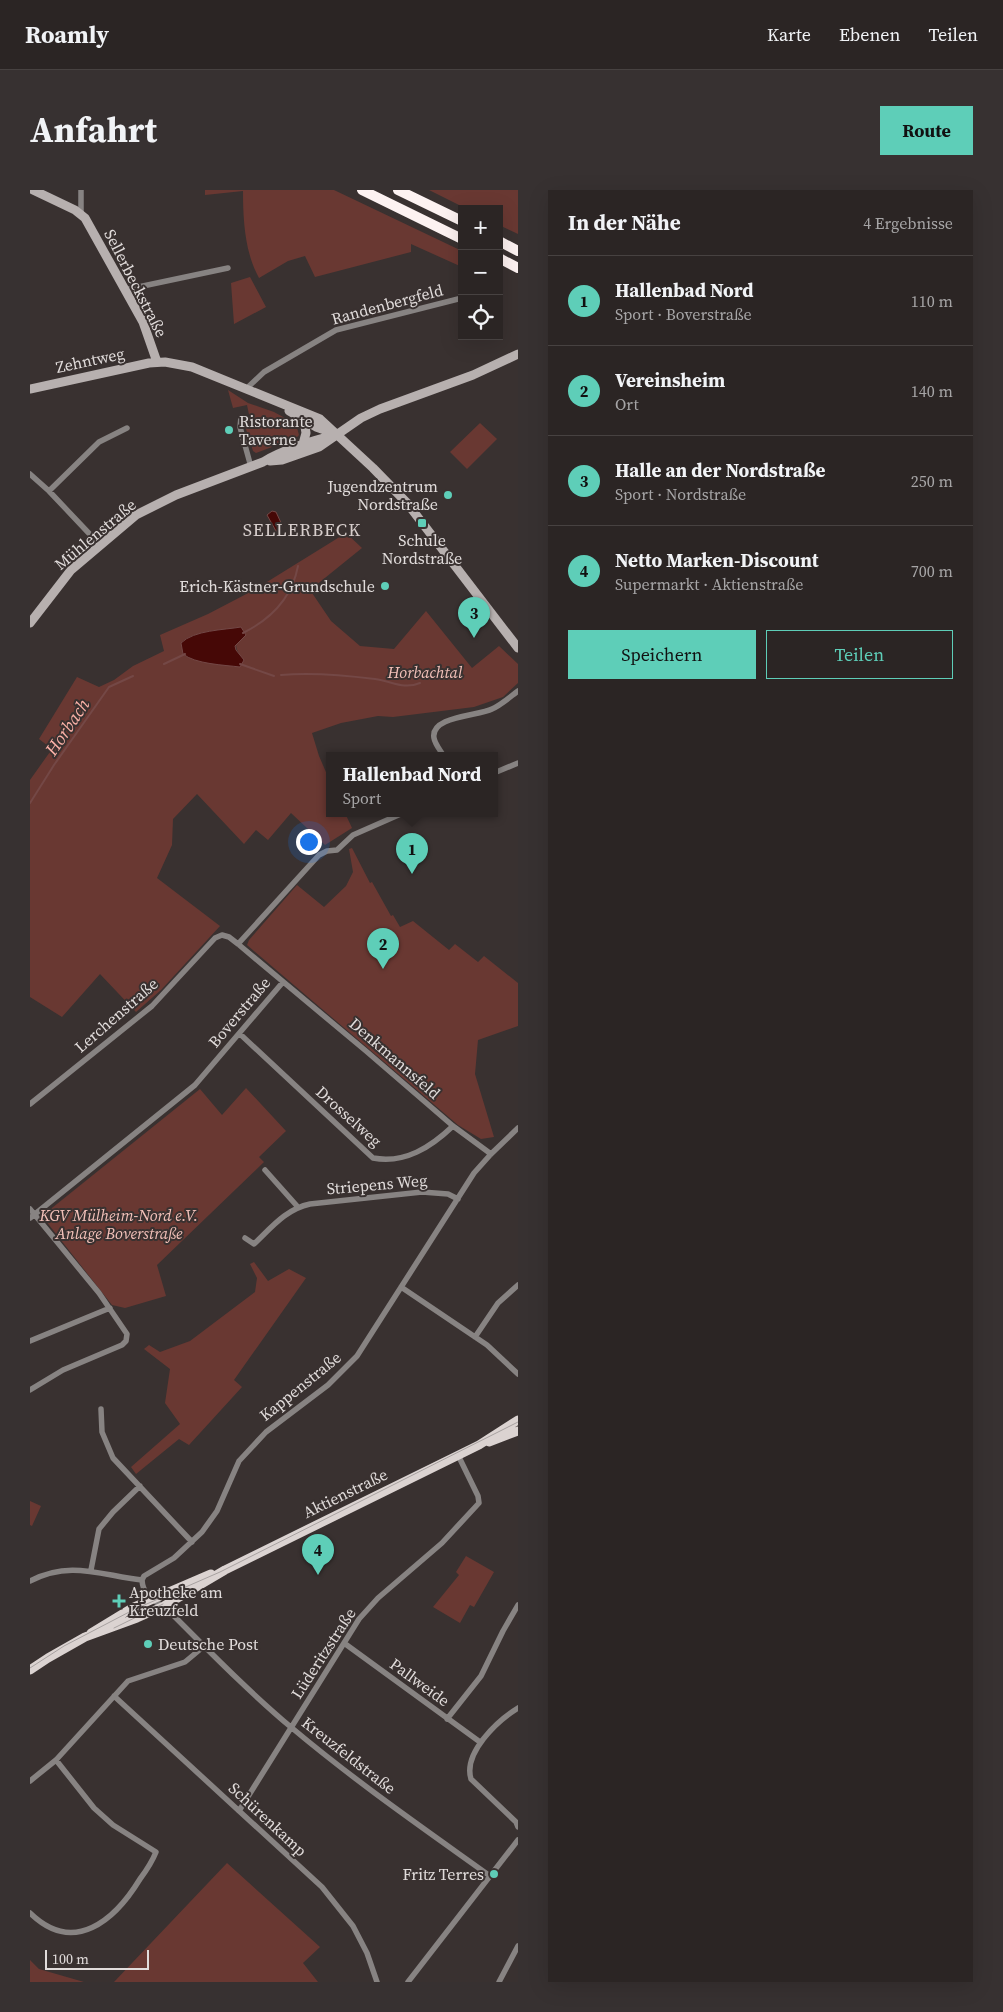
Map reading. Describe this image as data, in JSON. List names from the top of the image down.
{
  "streets": {
    "main road": ["Aktienstraße"],
    "street": [
      "Sellerbeckstraße",
      "Randenbergfeld",
      "Zehntweg",
      "Mühlenstraße",
      "Boverstraße",
      "Lerchenstraße",
      "Denkmannsfeld",
      "Drosselweg",
      "Striepens Weg",
      "Kappenstraße",
      "Lüderitzstraße",
      "Pallweide",
      "Kreuzfeldstraße",
      "Schürenkamp"
    ]
  },
  "crossings": [
    ["Sellerbeckstraße", "Randenbergfeld"],
    ["Sellerbeckstraße", "Zehntweg"],
    ["Sellerbeckstraße", "Mühlenstraße"],
    ["Boverstraße", "Lerchenstraße"],
    ["Boverstraße", "Denkmannsfeld"],
    ["Boverstraße", "Drosselweg"],
    ["Denkmannsfeld", "Drosselweg"],
    ["Denkmannsfeld", "Kappenstraße"],
    ["Striepens Weg", "Kappenstraße"],
    ["Kappenstraße", "Kreuzfeldstraße"],
    ["Aktienstraße", "Lüderitzstraße"],
    ["Aktienstraße", "Kreuzfeldstraße"],
    ["Lüderitzstraße", "Pallweide"],
    ["Lüderitzstraße", "Kreuzfeldstraße"],
    ["Lüderitzstraße", "Schürenkamp"]
  ],
  "districts": ["SELLERBECK"],
  "water": ["Horbach"],
  "parks": ["Horbachtal", "KGV Mülheim-Nord e.V. Anlage Boverstraße"],
  "places": {
    "other": [
      "Ristorante Taverne",
      "Jugendzentrum Nordstraße",
      "Erich-Kästner-Grundschule",
      "Deutsche Post",
      "Fritz Terres"
    ],
    "transit": ["Schule Nordstraße"],
    "health": ["Apotheke am Kreuzfeld"]
  },
  "scale_bar": "100 m",
  "page": {
    "header": "Roamly",
    "nav": ["Karte", "Ebenen", "Teilen"],
    "title": "Anfahrt",
    "buttons": [
      "Route",
      ["Speichern", "Teilen"]
    ],
    "heading": ["In der Nähe", "4 Ergebnisse"],
    "map_buttons": ["+", "−"],
    "list": [
      {
        "mark": "1",
        "name": "Hallenbad Nord",
        "note": "Sport · Boverstraße",
        "value": "110 m"
      },
      {
        "mark": "2",
        "name": "Vereinsheim",
        "note": "Ort",
        "value": "140 m"
      },
      {
        "mark": "3",
        "name": "Halle an der Nordstraße",
        "note": "Sport · Nordstraße",
        "value": "250 m"
      },
      {
        "mark": "4",
        "name": "Netto Marken-Discount",
        "note": "Supermarkt · Aktienstraße",
        "value": "700 m"
      }
    ],
    "pins": [
      "3",
      "1",
      "2",
      "4"
    ],
    "popup": ["Hallenbad Nord", "Sport"],
    "scale": "100 m"
  }
}
